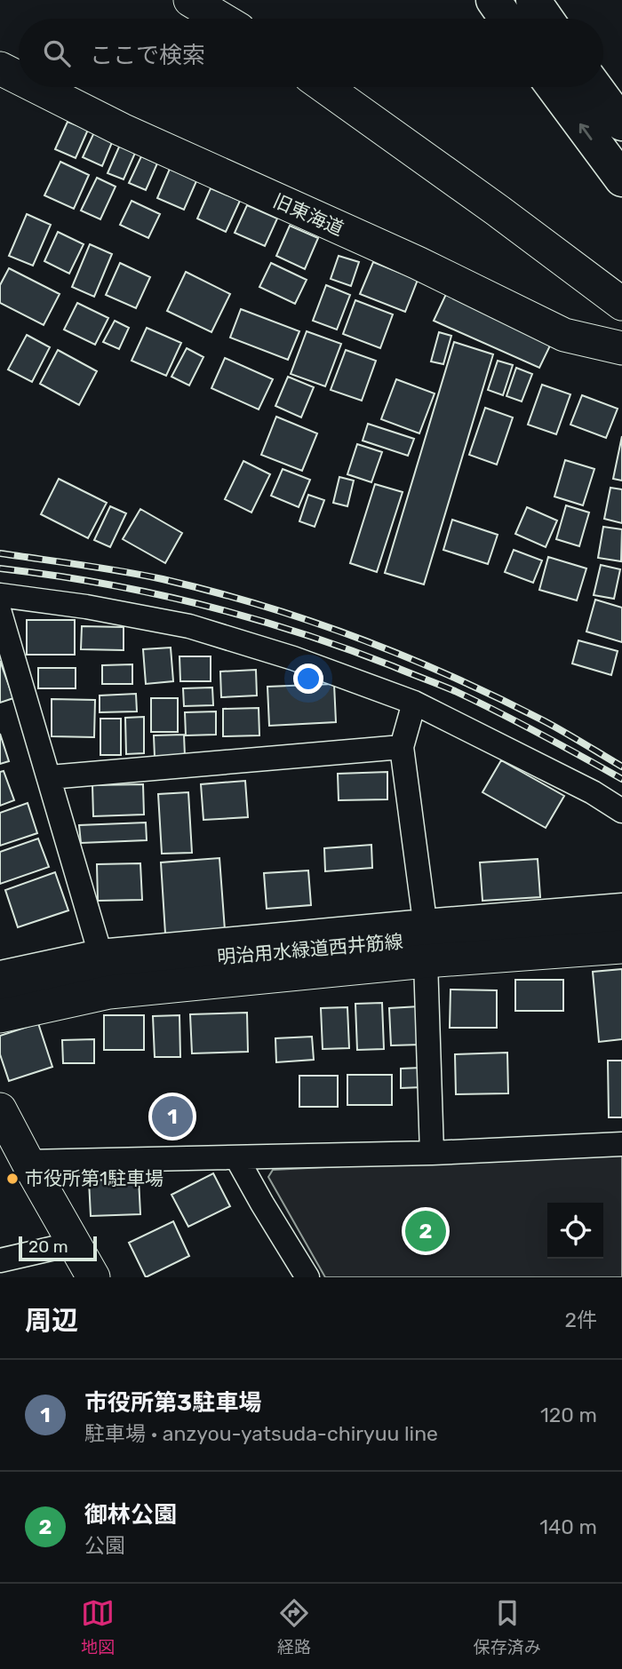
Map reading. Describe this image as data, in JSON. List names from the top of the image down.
{
  "streets": {
    "street": ["旧東海道", "明治用水緑道西井筋線"]
  },
  "places": ["市役所第1駐車場"],
  "scale_bar": "20 m",
  "page": {
    "search": "ここで検索",
    "pins": ["1", "2"],
    "scale": "20 m",
    "heading": ["周辺", "2件"],
    "list": [
      {
        "mark": "1",
        "name": "市役所第3駐車場",
        "note": "駐車場 · anzyou-yatsuda-chiryuu line",
        "value": "120 m"
      },
      {
        "mark": "2",
        "name": "御林公園",
        "note": "公園",
        "value": "140 m"
      }
    ],
    "nav": ["地図", "経路", "保存済み"]
  }
}
